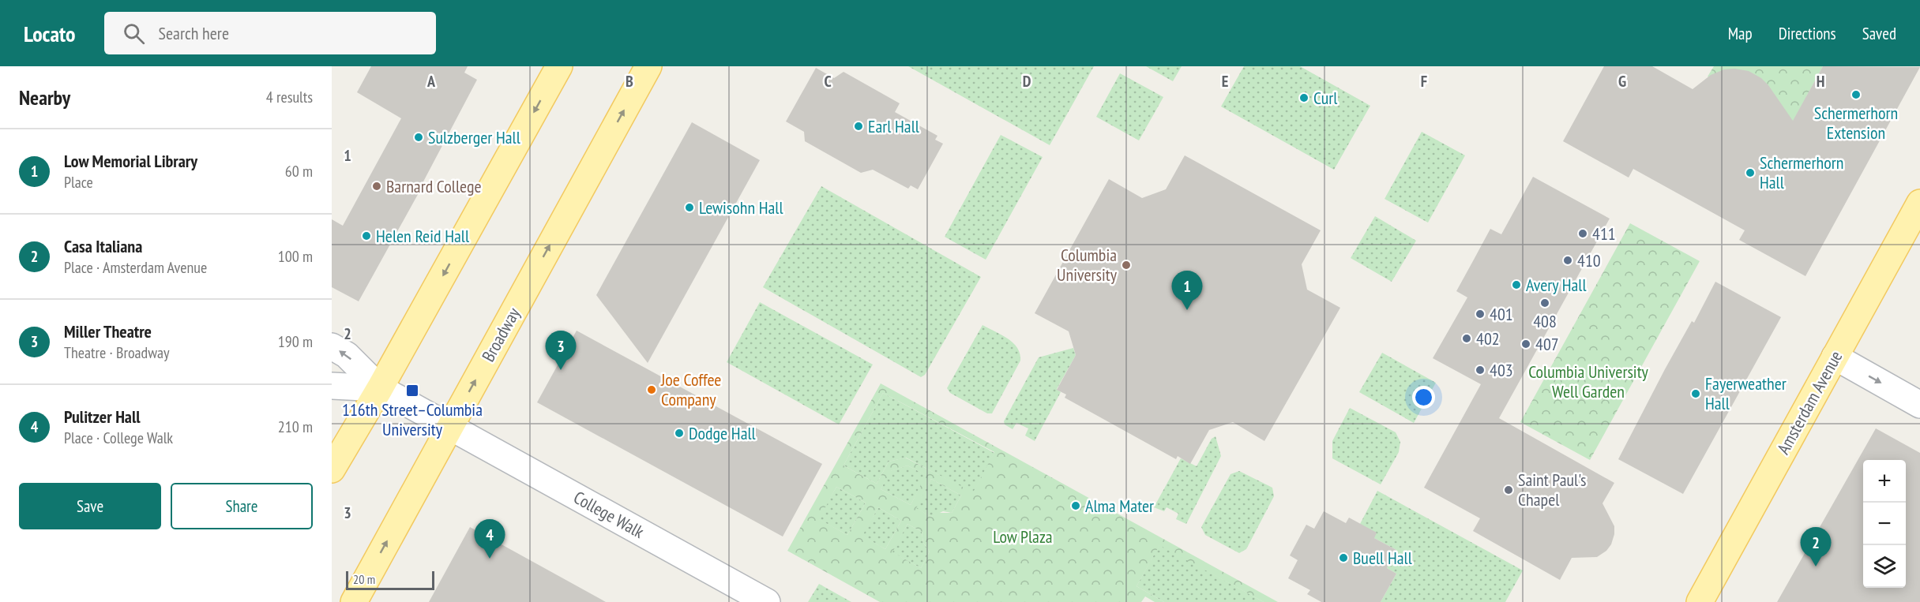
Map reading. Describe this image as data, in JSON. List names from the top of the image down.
{
  "streets": {
    "main road": ["Broadway", "Amsterdam Avenue"],
    "street": ["College Walk"]
  },
  "crossings": [
    ["Broadway", "College Walk"]
  ],
  "parks": ["Columbia University Well Garden", "Low Plaza"],
  "places": {
    "other": [
      "Schermerhorn Extension",
      "Curl",
      "Earl Hall",
      "Sulzberger Hall",
      "Schermerhorn Hall",
      "Barnard College",
      "Lewisohn Hall",
      "411",
      "Helen Reid Hall",
      "410",
      "Columbia University",
      "Avery Hall",
      "408",
      "401",
      "402",
      "407",
      "403",
      "Joe Coffee Company",
      "Fayerweather Hall",
      "Dodge Hall",
      "Saint Paul's Chapel",
      "Alma Mater",
      "Buell Hall"
    ],
    "transit": ["116th Street–Columbia University"]
  },
  "scale_bar": "20 m",
  "page": {
    "header": "Locato",
    "search": "Search here",
    "nav": ["Map", "Directions", "Saved"],
    "heading": ["Nearby", "4 results"],
    "list": [
      {
        "mark": "1",
        "name": "Low Memorial Library",
        "note": "Place",
        "value": "60 m"
      },
      {
        "mark": "2",
        "name": "Casa Italiana",
        "note": "Place · Amsterdam Avenue",
        "value": "100 m"
      },
      {
        "mark": "3",
        "name": "Miller Theatre",
        "note": "Theatre · Broadway",
        "value": "190 m"
      },
      {
        "mark": "4",
        "name": "Pulitzer Hall",
        "note": "Place · College Walk",
        "value": "210 m"
      }
    ],
    "pins": [
      "1",
      "3",
      "4",
      "2"
    ],
    "map_buttons": ["+", "−"],
    "buttons": ["Save", "Share"],
    "scale": "20 m"
  },
  "grid": {
    "columns": [
      "A",
      "B",
      "C",
      "D",
      "E",
      "F",
      "G",
      "H"
    ],
    "rows": ["1", "2", "3"]
  }
}
